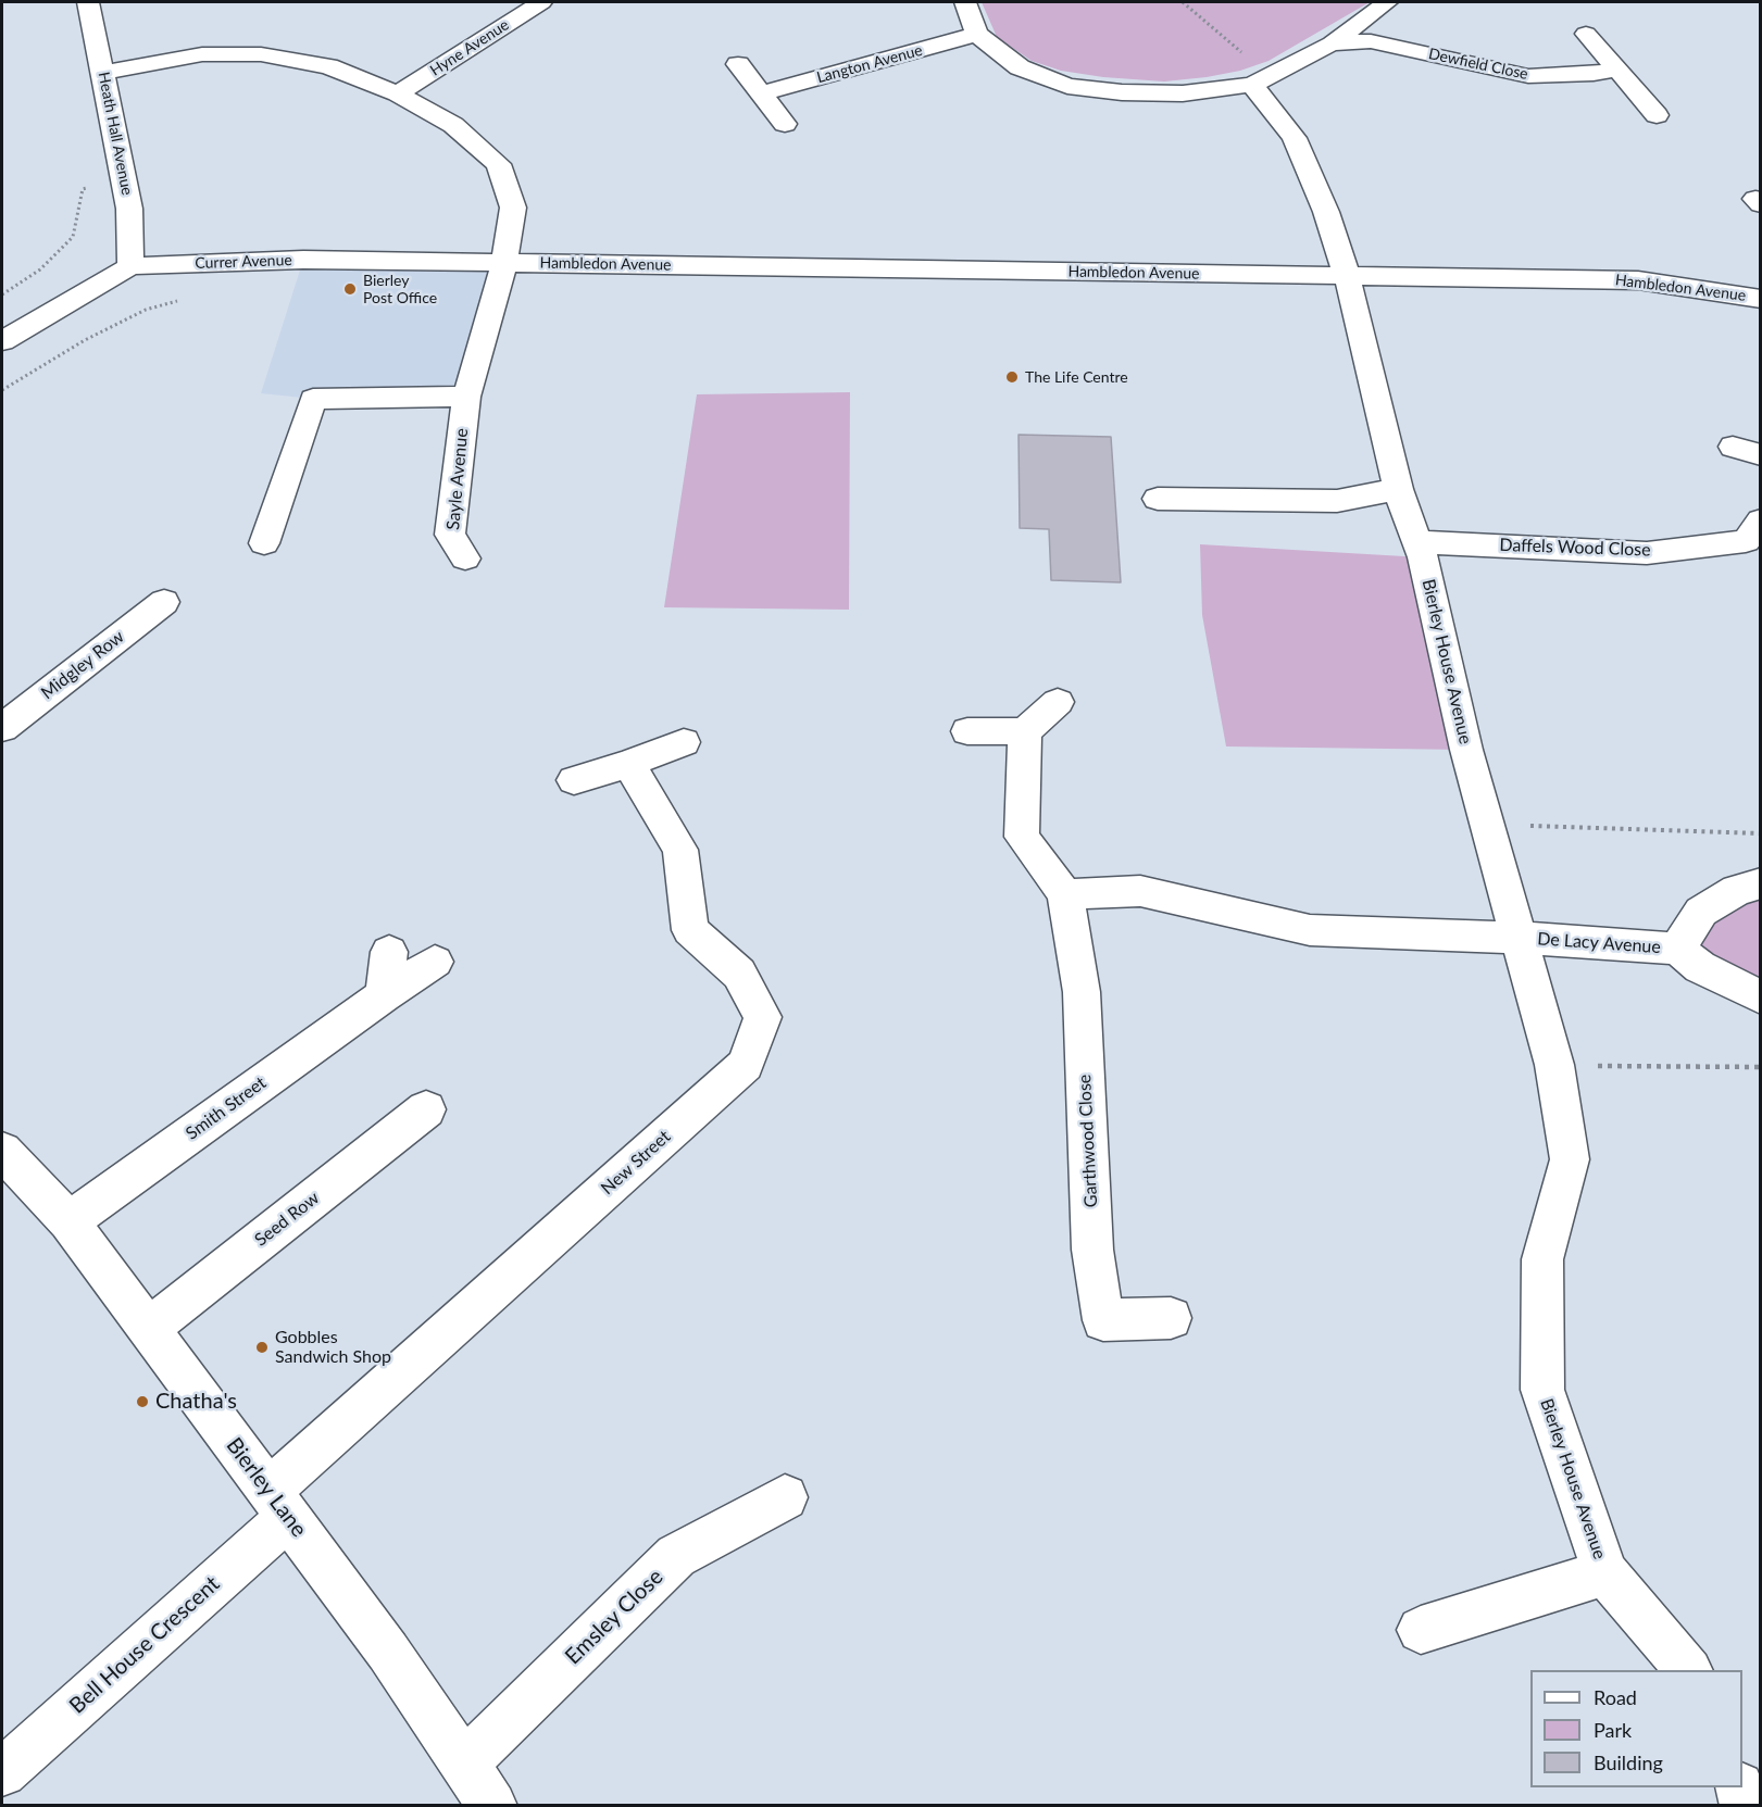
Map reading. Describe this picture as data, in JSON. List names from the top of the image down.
{
  "streets": {
    "street": [
      "Hyne Avenue",
      "Langton Avenue",
      "Dewfield Close",
      "Heath Hall Avenue",
      "Currer Avenue",
      "Hambledon Avenue",
      "Sayle Avenue",
      "Daffels Wood Close",
      "Bierley House Avenue",
      "Midgley Row",
      "De Lacy Avenue",
      "Smith Street",
      "Garthwood Close",
      "New Street",
      "Seed Row",
      "Bierley Lane",
      "Emsley Close",
      "Bell House Crescent"
    ]
  },
  "crossings": [
    ["Hyne Avenue", "Sayle Avenue"],
    ["Heath Hall Avenue", "Currer Avenue"],
    ["Heath Hall Avenue", "Sayle Avenue"],
    ["Currer Avenue", "Hambledon Avenue"],
    ["Currer Avenue", "Sayle Avenue"],
    ["Hambledon Avenue", "Sayle Avenue"],
    ["Hambledon Avenue", "Bierley House Avenue"],
    ["Daffels Wood Close", "Bierley House Avenue"],
    ["Bierley House Avenue", "De Lacy Avenue"],
    ["Smith Street", "Bierley Lane"],
    ["New Street", "Bierley Lane"],
    ["New Street", "Bell House Crescent"],
    ["Seed Row", "Bierley Lane"],
    ["Bierley Lane", "Emsley Close"],
    ["Bierley Lane", "Bell House Crescent"]
  ],
  "places": [
    "Bierley Post Office",
    "The Life Centre",
    "Gobbles Sandwich Shop",
    "Chatha's"
  ],
  "legend": ["Road", "Park", "Building"]
}
